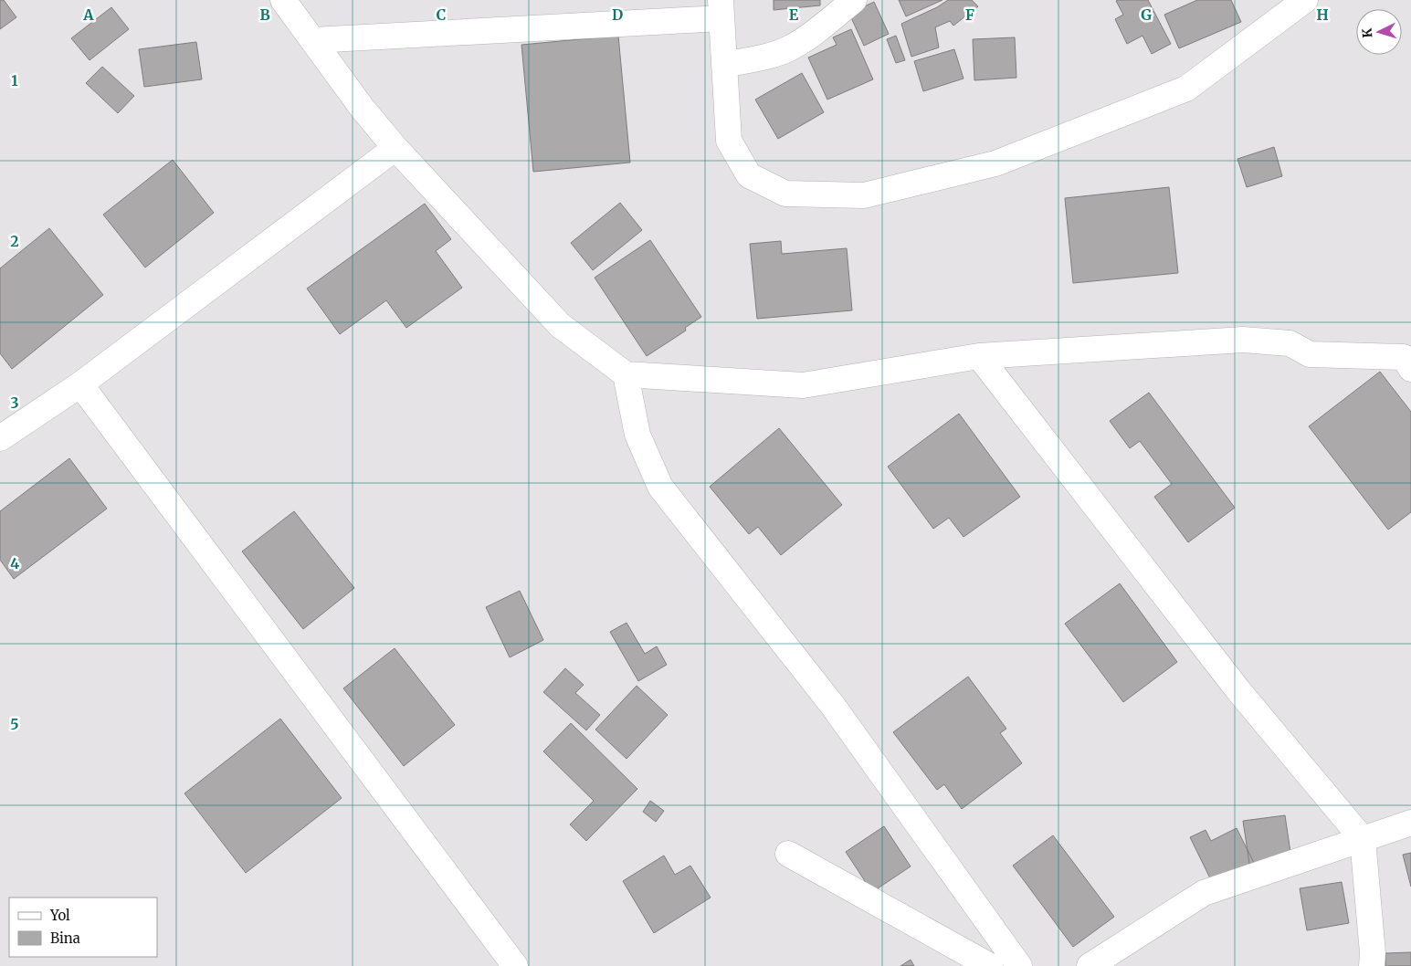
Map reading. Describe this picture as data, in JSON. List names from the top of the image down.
{
  "legend": ["Yol", "Bina"],
  "north": "left",
  "grid": {
    "columns": [
      "A",
      "B",
      "C",
      "D",
      "E",
      "F",
      "G",
      "H"
    ],
    "rows": [
      "1",
      "2",
      "3",
      "4",
      "5"
    ]
  }
}
